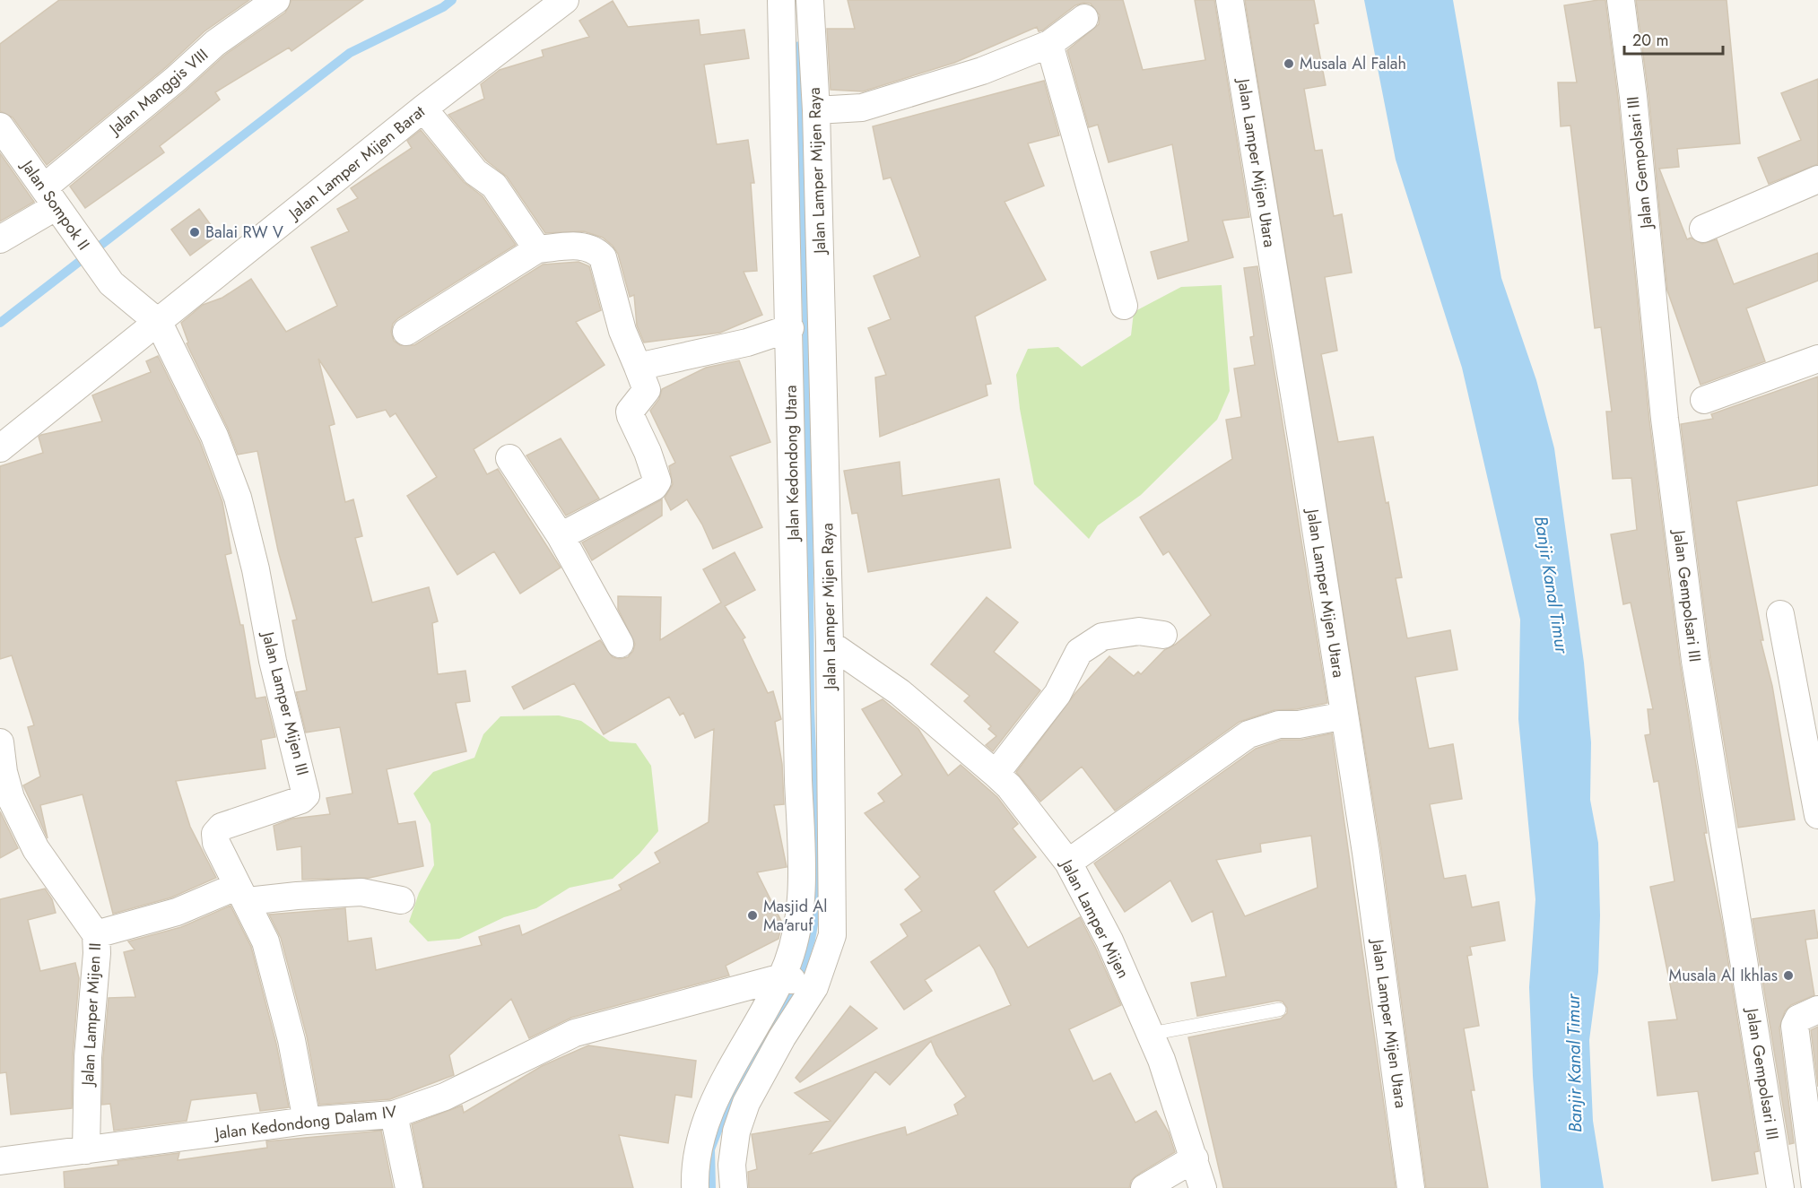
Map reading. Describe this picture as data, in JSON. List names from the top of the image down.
{
  "streets": {
    "street": [
      "Jalan Manggis VIII",
      "Jalan Lamper Mijen Barat",
      "Jalan Gempolsari III",
      "Jalan Lamper Mijen Utara",
      "Jalan Lamper Mijen Raya",
      "Jalan Sompok II",
      "Jalan Kedondong Utara",
      "Jalan Lamper Mijen III",
      "Jalan Lamper Mijen",
      "Jalan Lamper Mijen II",
      "Jalan Kedondong Dalam IV"
    ]
  },
  "crossings": [
    ["Jalan Manggis VIII", "Jalan Sompok II"],
    ["Jalan Lamper Mijen Barat", "Jalan Lamper Mijen III"],
    ["Jalan Lamper Mijen Raya", "Jalan Kedondong Utara"],
    ["Jalan Lamper Mijen Raya", "Jalan Lamper Mijen"],
    ["Jalan Lamper Mijen Raya", "Jalan Kedondong Dalam IV"],
    ["Jalan Sompok II", "Jalan Lamper Mijen III"],
    ["Jalan Kedondong Utara", "Jalan Kedondong Dalam IV"],
    ["Jalan Lamper Mijen III", "Jalan Kedondong Dalam IV"],
    ["Jalan Lamper Mijen II", "Jalan Kedondong Dalam IV"]
  ],
  "water": ["Banjir Kanal Timur"],
  "places": [
    "Musala Al Falah",
    "Balai RW V",
    "Masjid Al Ma'aruf",
    "Musala Al Ikhlas"
  ],
  "scale_bar": "20 m"
}
